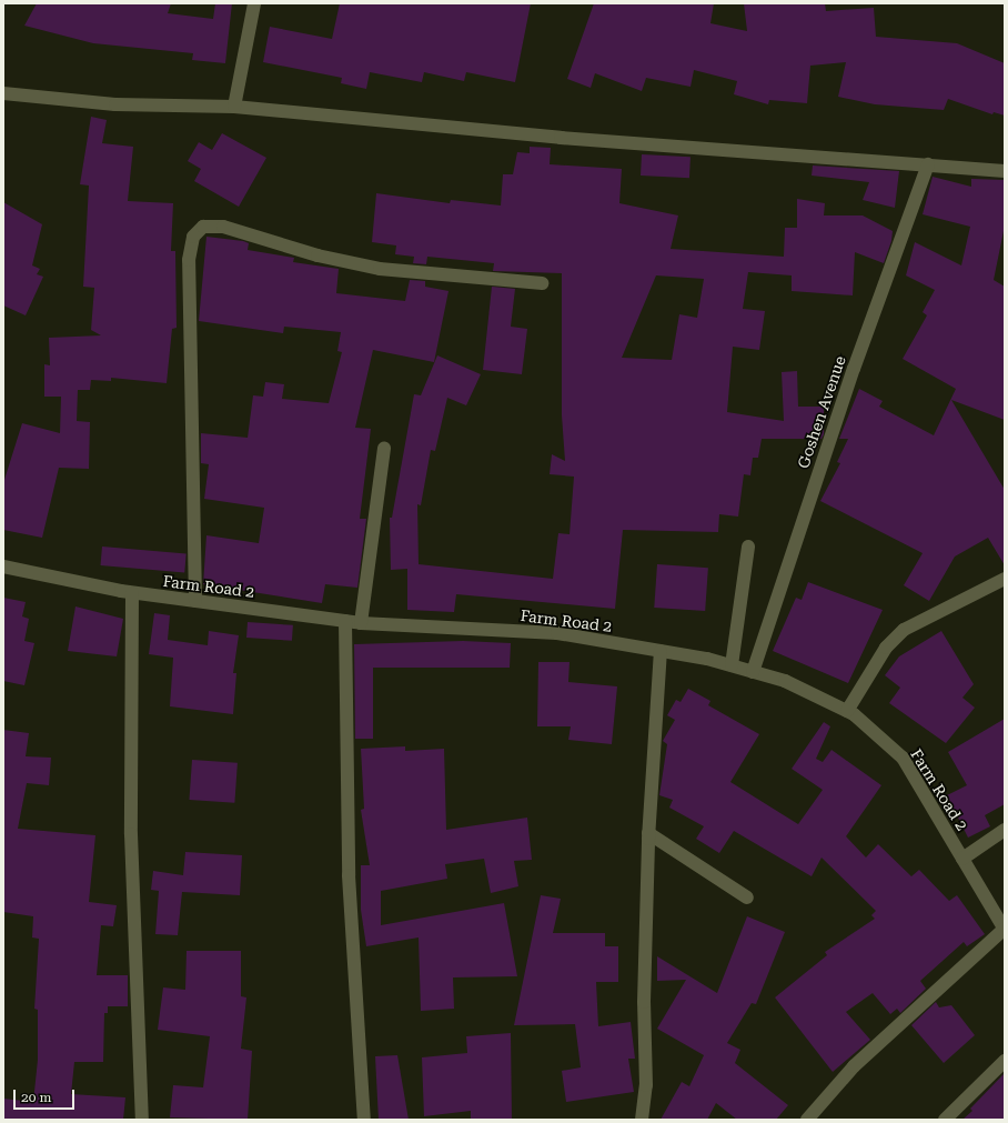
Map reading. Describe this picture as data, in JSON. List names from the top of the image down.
{
  "streets": {
    "street": ["Goshen Avenue", "Farm Road 2"]
  },
  "crossings": [
    ["Goshen Avenue", "Farm Road 2"]
  ],
  "scale_bar": "20 m"
}
